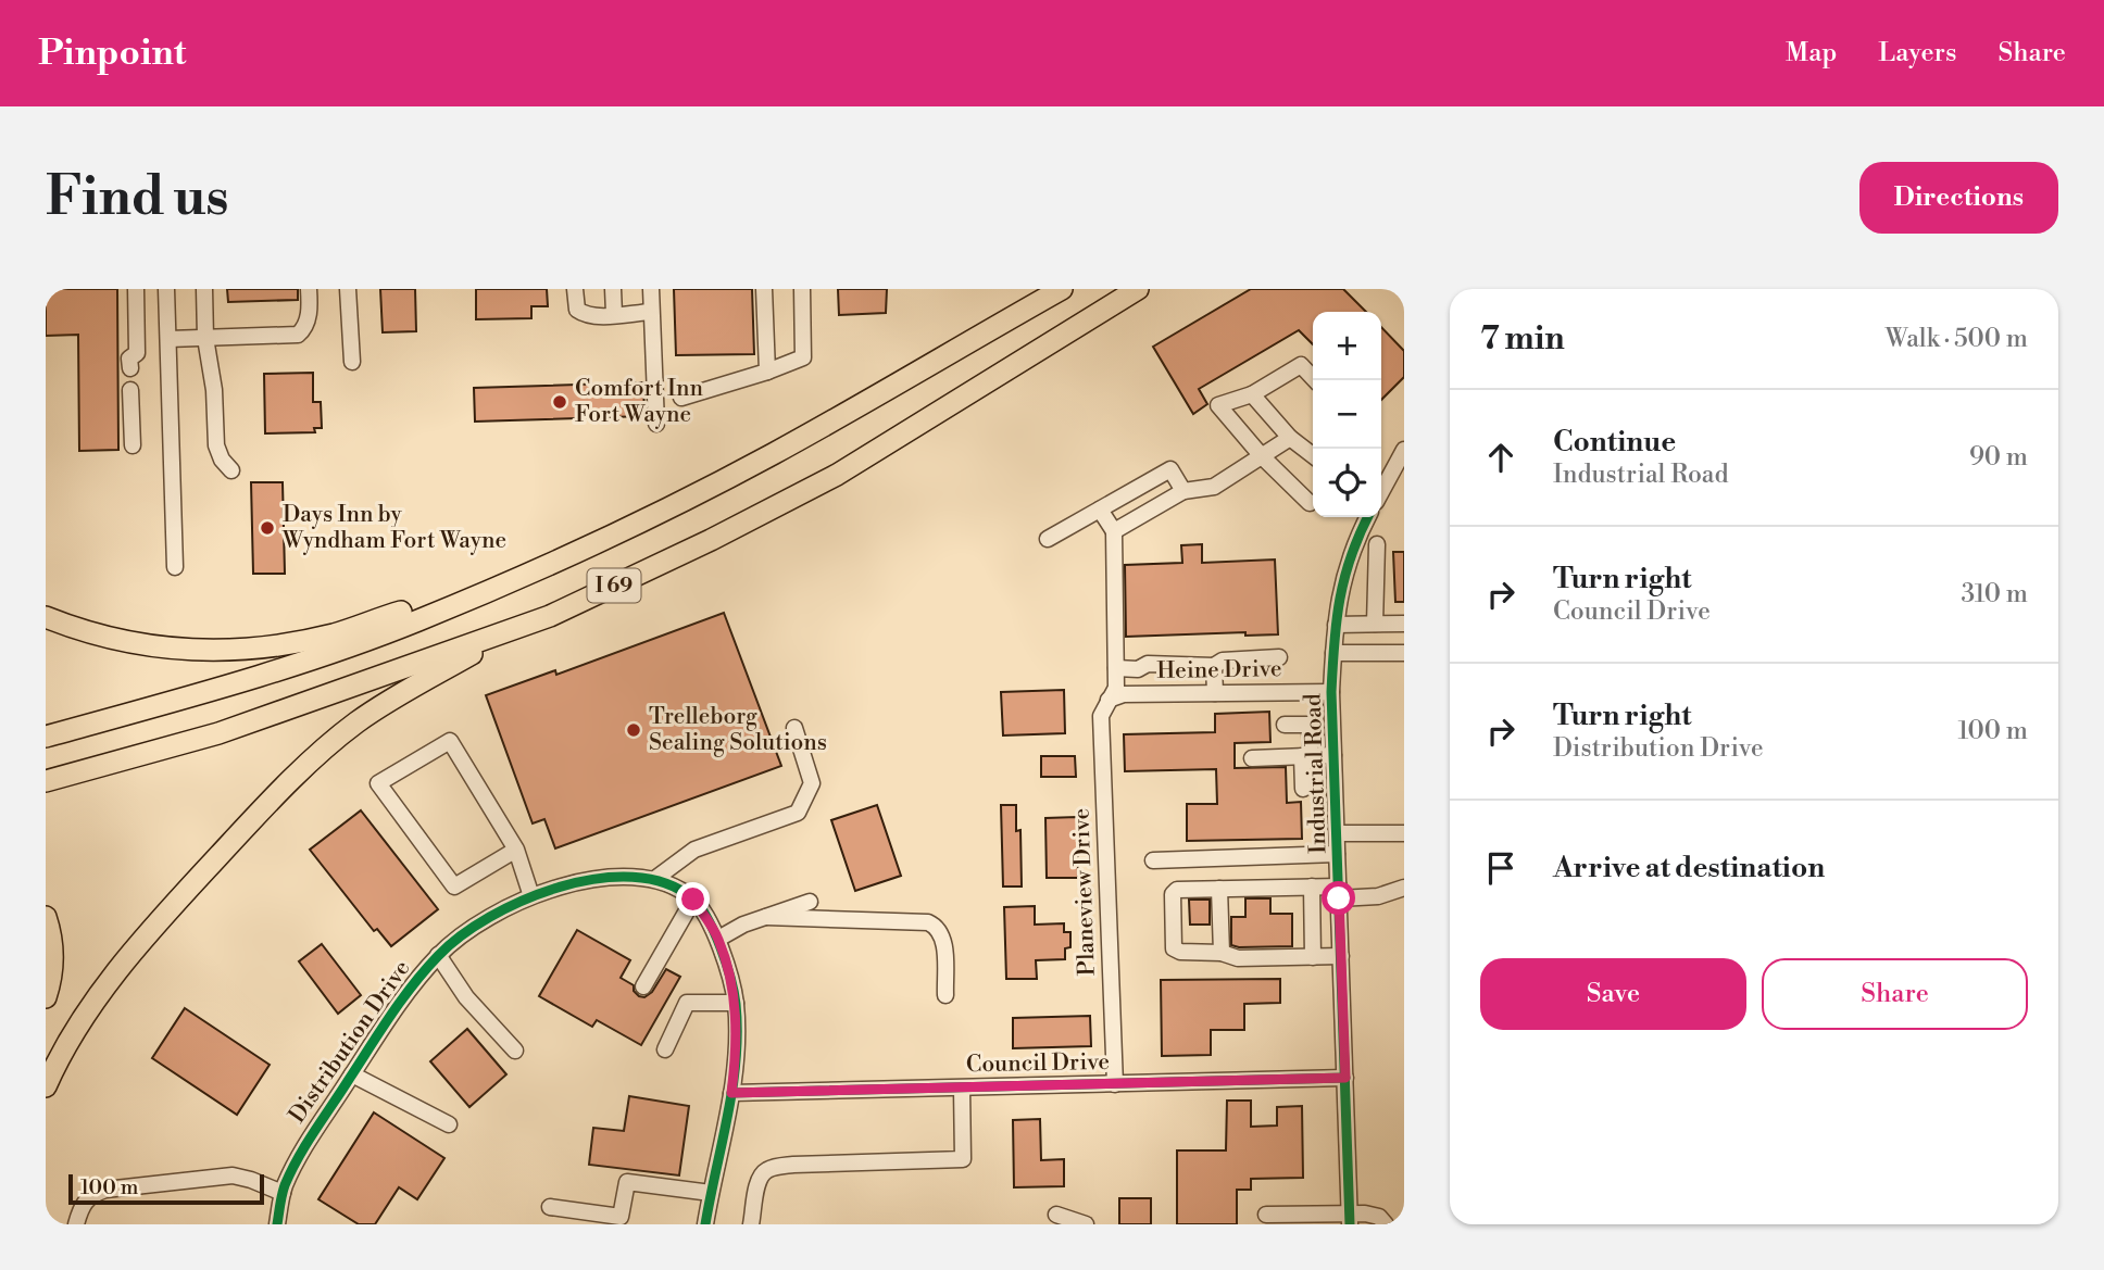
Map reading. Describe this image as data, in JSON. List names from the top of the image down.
{
  "streets": {
    "highway": ["I 69"],
    "street": [
      "Heine Drive",
      "Industrial Road",
      "Planeview Drive",
      "Distribution Drive",
      "Council Drive"
    ]
  },
  "crossings": [
    ["Heine Drive", "Industrial Road"],
    ["Heine Drive", "Planeview Drive"],
    ["Industrial Road", "Council Drive"],
    ["Planeview Drive", "Council Drive"],
    ["Distribution Drive", "Council Drive"]
  ],
  "places": ["Comfort Inn Fort Wayne", "Days Inn by Wyndham Fort Wayne", "Trelleborg Sealing Solutions"],
  "scale_bar": "100 m",
  "page": {
    "header": "Pinpoint",
    "nav": ["Map", "Layers", "Share"],
    "buttons": [
      "Directions",
      ["Save", "Share"]
    ],
    "title": "Find us",
    "heading": ["7 min", "Walk · 500 m"],
    "map_buttons": ["+", "−"],
    "list": [
      ["Continue", "Industrial Road", "90 m"],
      ["Turn right", "Council Drive", "310 m"],
      ["Turn right", "Distribution Drive", "100 m"],
      "Arrive at destination"
    ],
    "scale": "100 m"
  }
}
